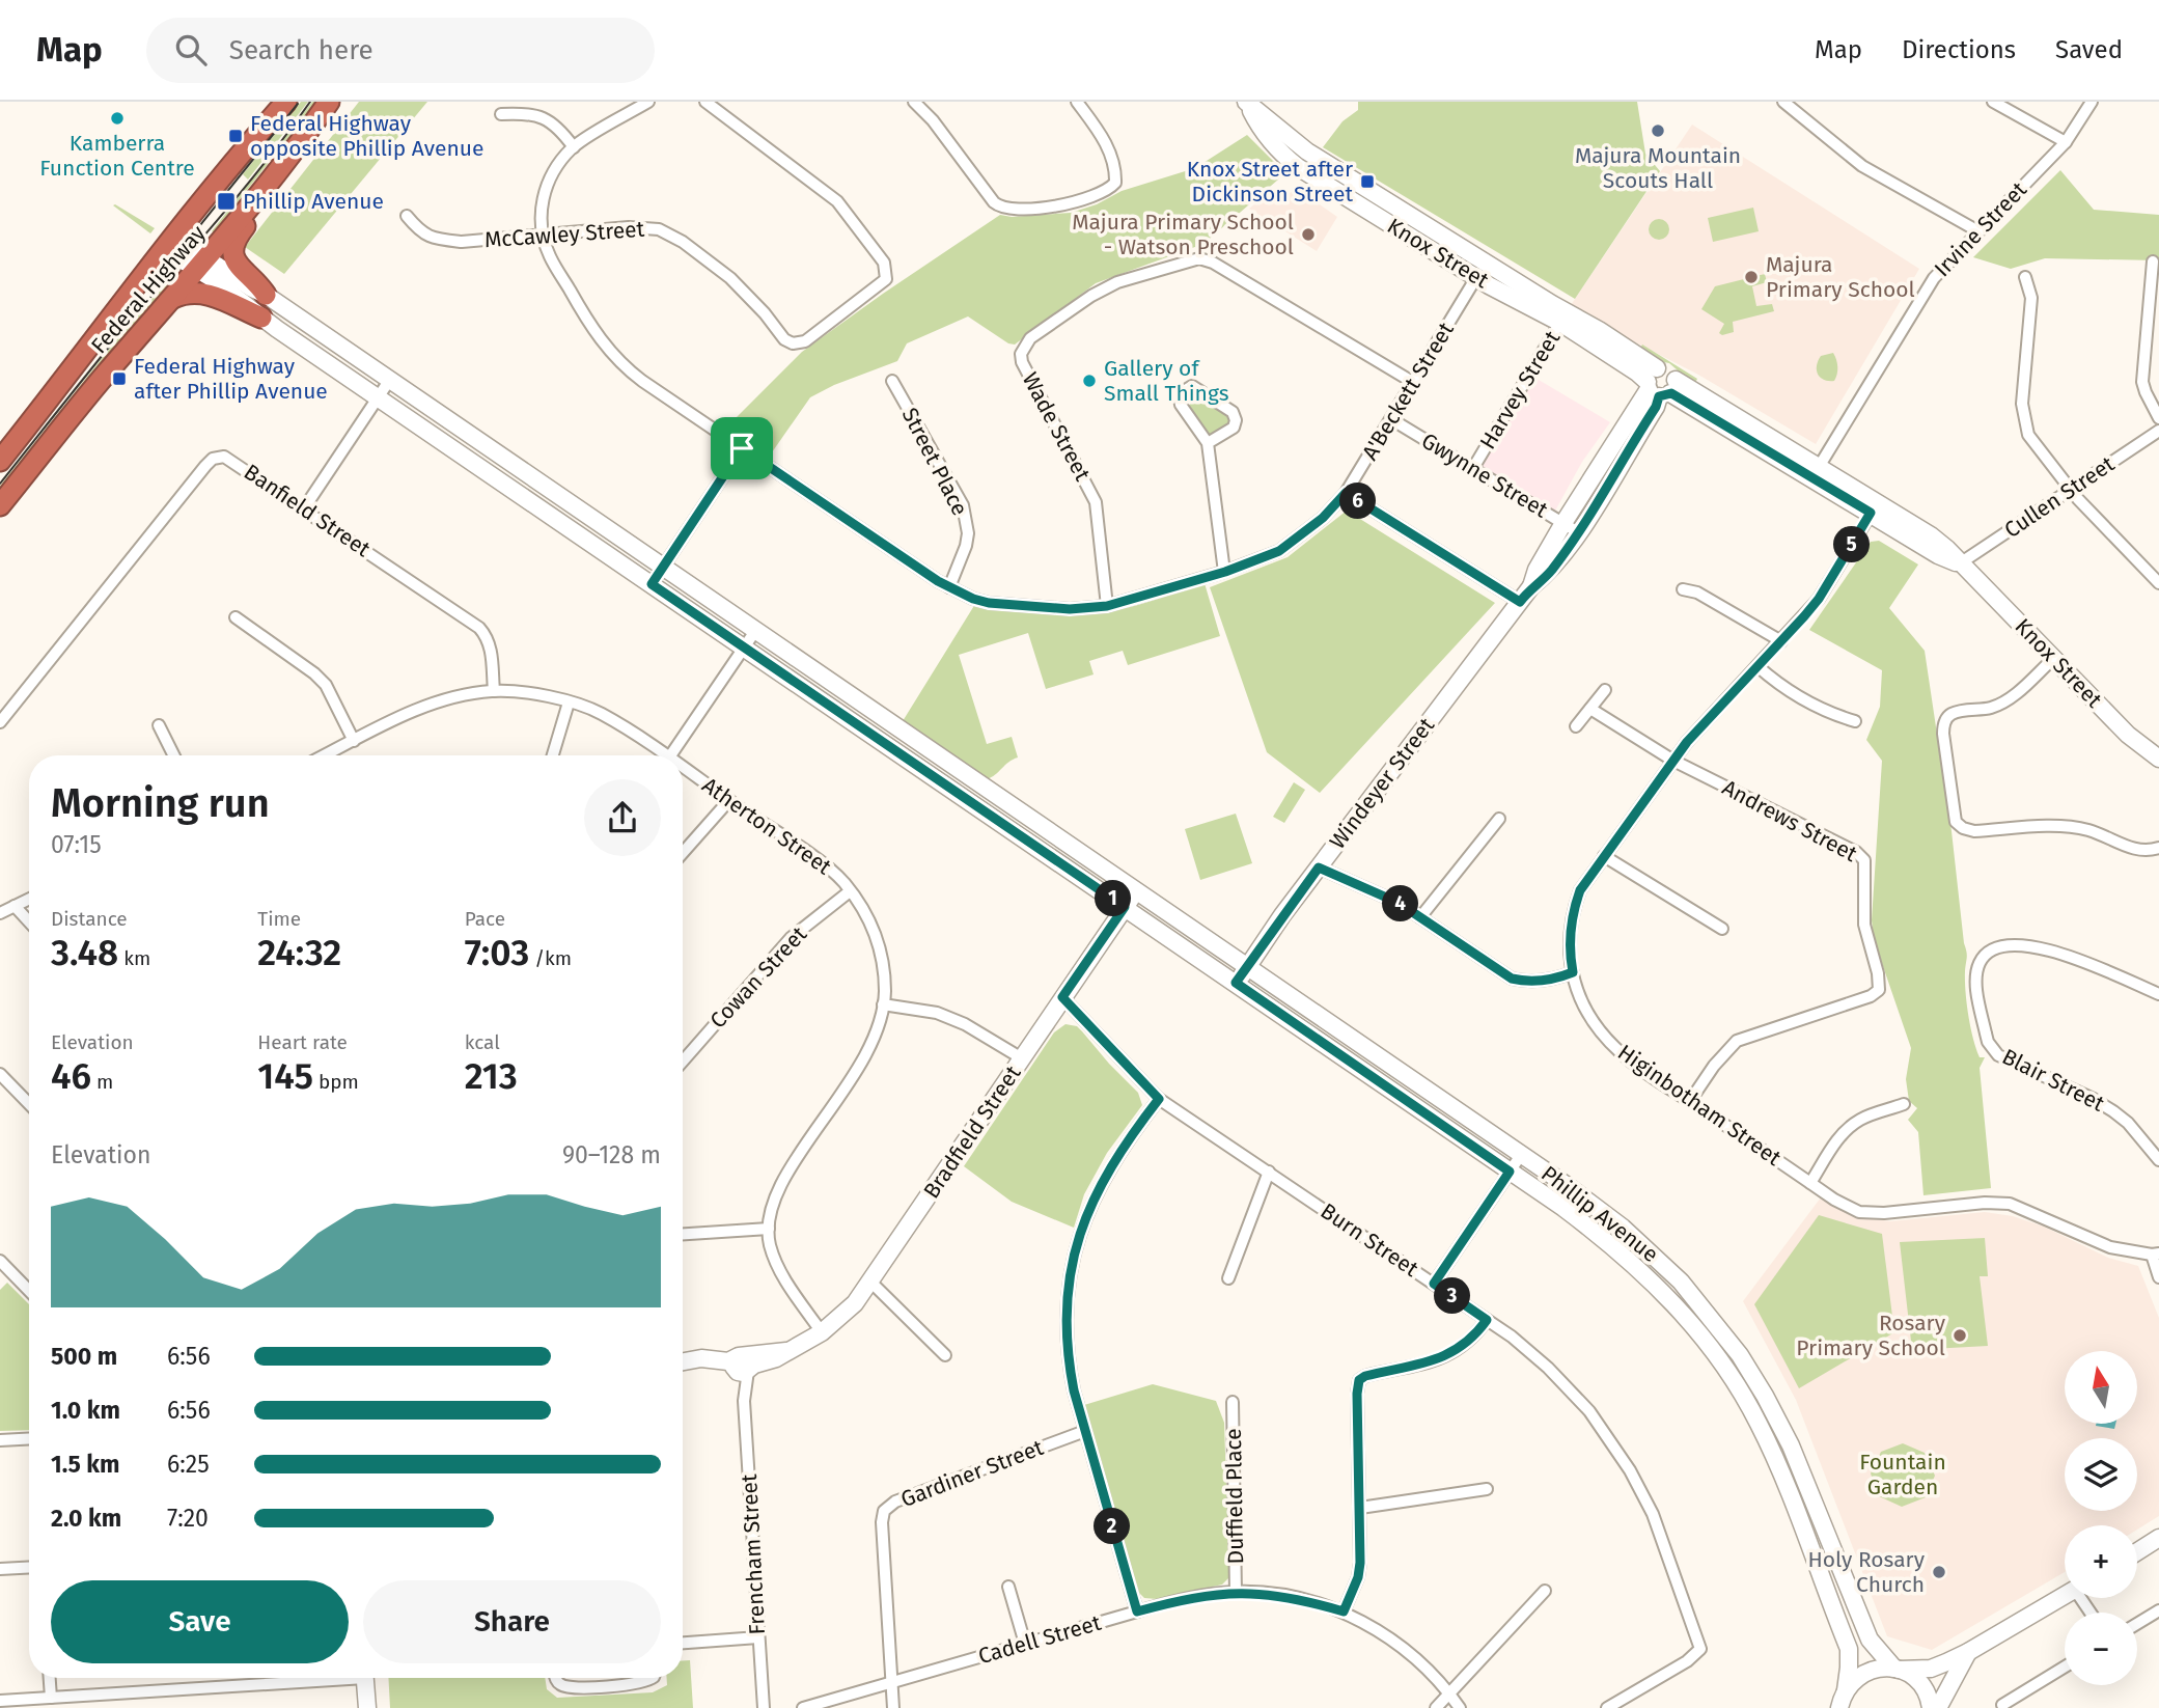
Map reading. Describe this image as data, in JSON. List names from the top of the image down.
{
  "streets": {
    "highway": ["Federal Highway"],
    "main road": [
      "Knox Street",
      "Windeyer Street",
      "Bradfield Street",
      "Phillip Avenue"
    ],
    "street": [
      "Irvine Street",
      "McCawley Street",
      "Harvey Street",
      "A'Beckett Street",
      "Wade Street",
      "Street Place",
      "Gwynne Street",
      "Cullen Street",
      "Banfield Street",
      "Andrews Street",
      "Atherton Street",
      "Cowan Street",
      "Blair Street",
      "Higinbotham Street",
      "Burn Street",
      "Gardiner Street",
      "Duffield Place",
      "Frencham Street",
      "Cadell Street"
    ]
  },
  "crossings": [
    ["Irvine Street", "Knox Street"],
    ["McCawley Street", "A'Beckett Street"],
    ["Knox Street", "Harvey Street"],
    ["Knox Street", "A'Beckett Street"],
    ["Knox Street", "Cullen Street"],
    ["Knox Street", "Windeyer Street"],
    ["Knox Street", "Higinbotham Street"],
    ["Federal Highway", "Phillip Avenue"],
    ["Harvey Street", "Gwynne Street"],
    ["A'Beckett Street", "Wade Street"],
    ["A'Beckett Street", "Street Place"],
    ["A'Beckett Street", "Gwynne Street"],
    ["Gwynne Street", "Windeyer Street"],
    ["Banfield Street", "Atherton Street"],
    ["Windeyer Street", "Phillip Avenue"],
    ["Andrews Street", "Higinbotham Street"],
    ["Atherton Street", "Cowan Street"],
    ["Atherton Street", "Bradfield Street"],
    ["Bradfield Street", "Phillip Avenue"],
    ["Bradfield Street", "Burn Street"],
    ["Bradfield Street", "Frencham Street"],
    ["Gardiner Street", "Cadell Street"],
    ["Duffield Place", "Cadell Street"]
  ],
  "parks": ["Fountain Garden"],
  "places": {
    "other": [
      "Kamberra Function Centre",
      "Majura Mountain Scouts Hall",
      "Majura Primary School - Watson Preschool",
      "Majura Primary School",
      "Gallery of Small Things",
      "Rosary Primary School",
      "Holy Rosary Church"
    ],
    "transit": [
      "Federal Highway opposite Phillip Avenue",
      "Knox Street after Dickinson Street",
      "Phillip Avenue",
      "Federal Highway after Phillip Avenue"
    ]
  },
  "north": "top",
  "page": {
    "header": "Map",
    "search": "Search here",
    "nav": ["Map", "Directions", "Saved"],
    "pins": [
      "6",
      "5",
      "1",
      "4",
      "3",
      "2"
    ],
    "heading": ["Morning run", "07:15"],
    "stats": [
      ["Distance", "3.48 km"],
      ["Time", "24:32"],
      ["Pace", "7:03 /km"],
      ["Elevation", "46 m"],
      ["Heart rate", "145 bpm"],
      ["kcal", "213"]
    ],
    "chart": ["Elevation", "90–128 m"],
    "list": [
      {
        "name": "500 m",
        "note": "6:56"
      },
      {
        "name": "1.0 km",
        "note": "6:56"
      },
      {
        "name": "1.5 km",
        "note": "6:25"
      },
      {
        "name": "2.0 km",
        "note": "7:20"
      }
    ],
    "map_buttons": ["+", "−"],
    "buttons": ["Save", "Share"]
  }
}
